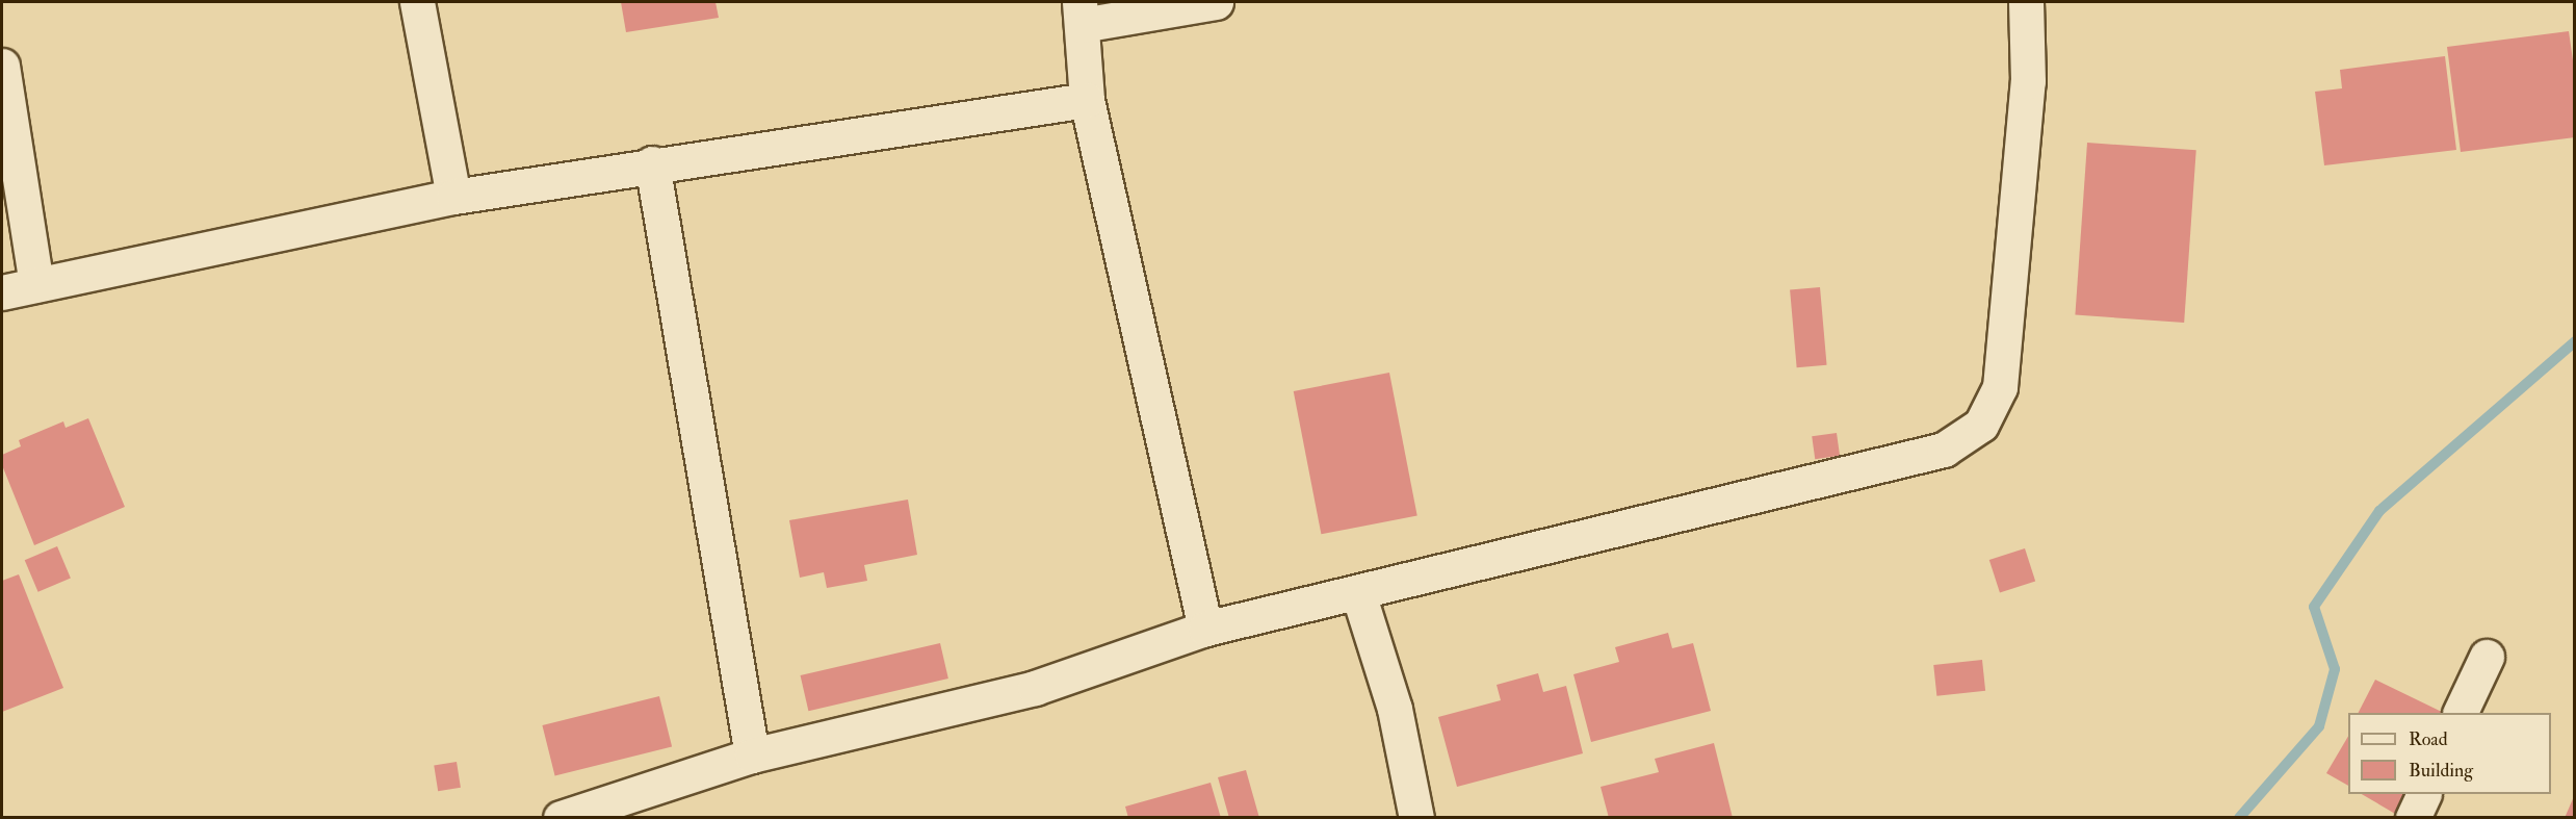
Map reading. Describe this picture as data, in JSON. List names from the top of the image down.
{
  "legend": ["Road", "Building"]
}
